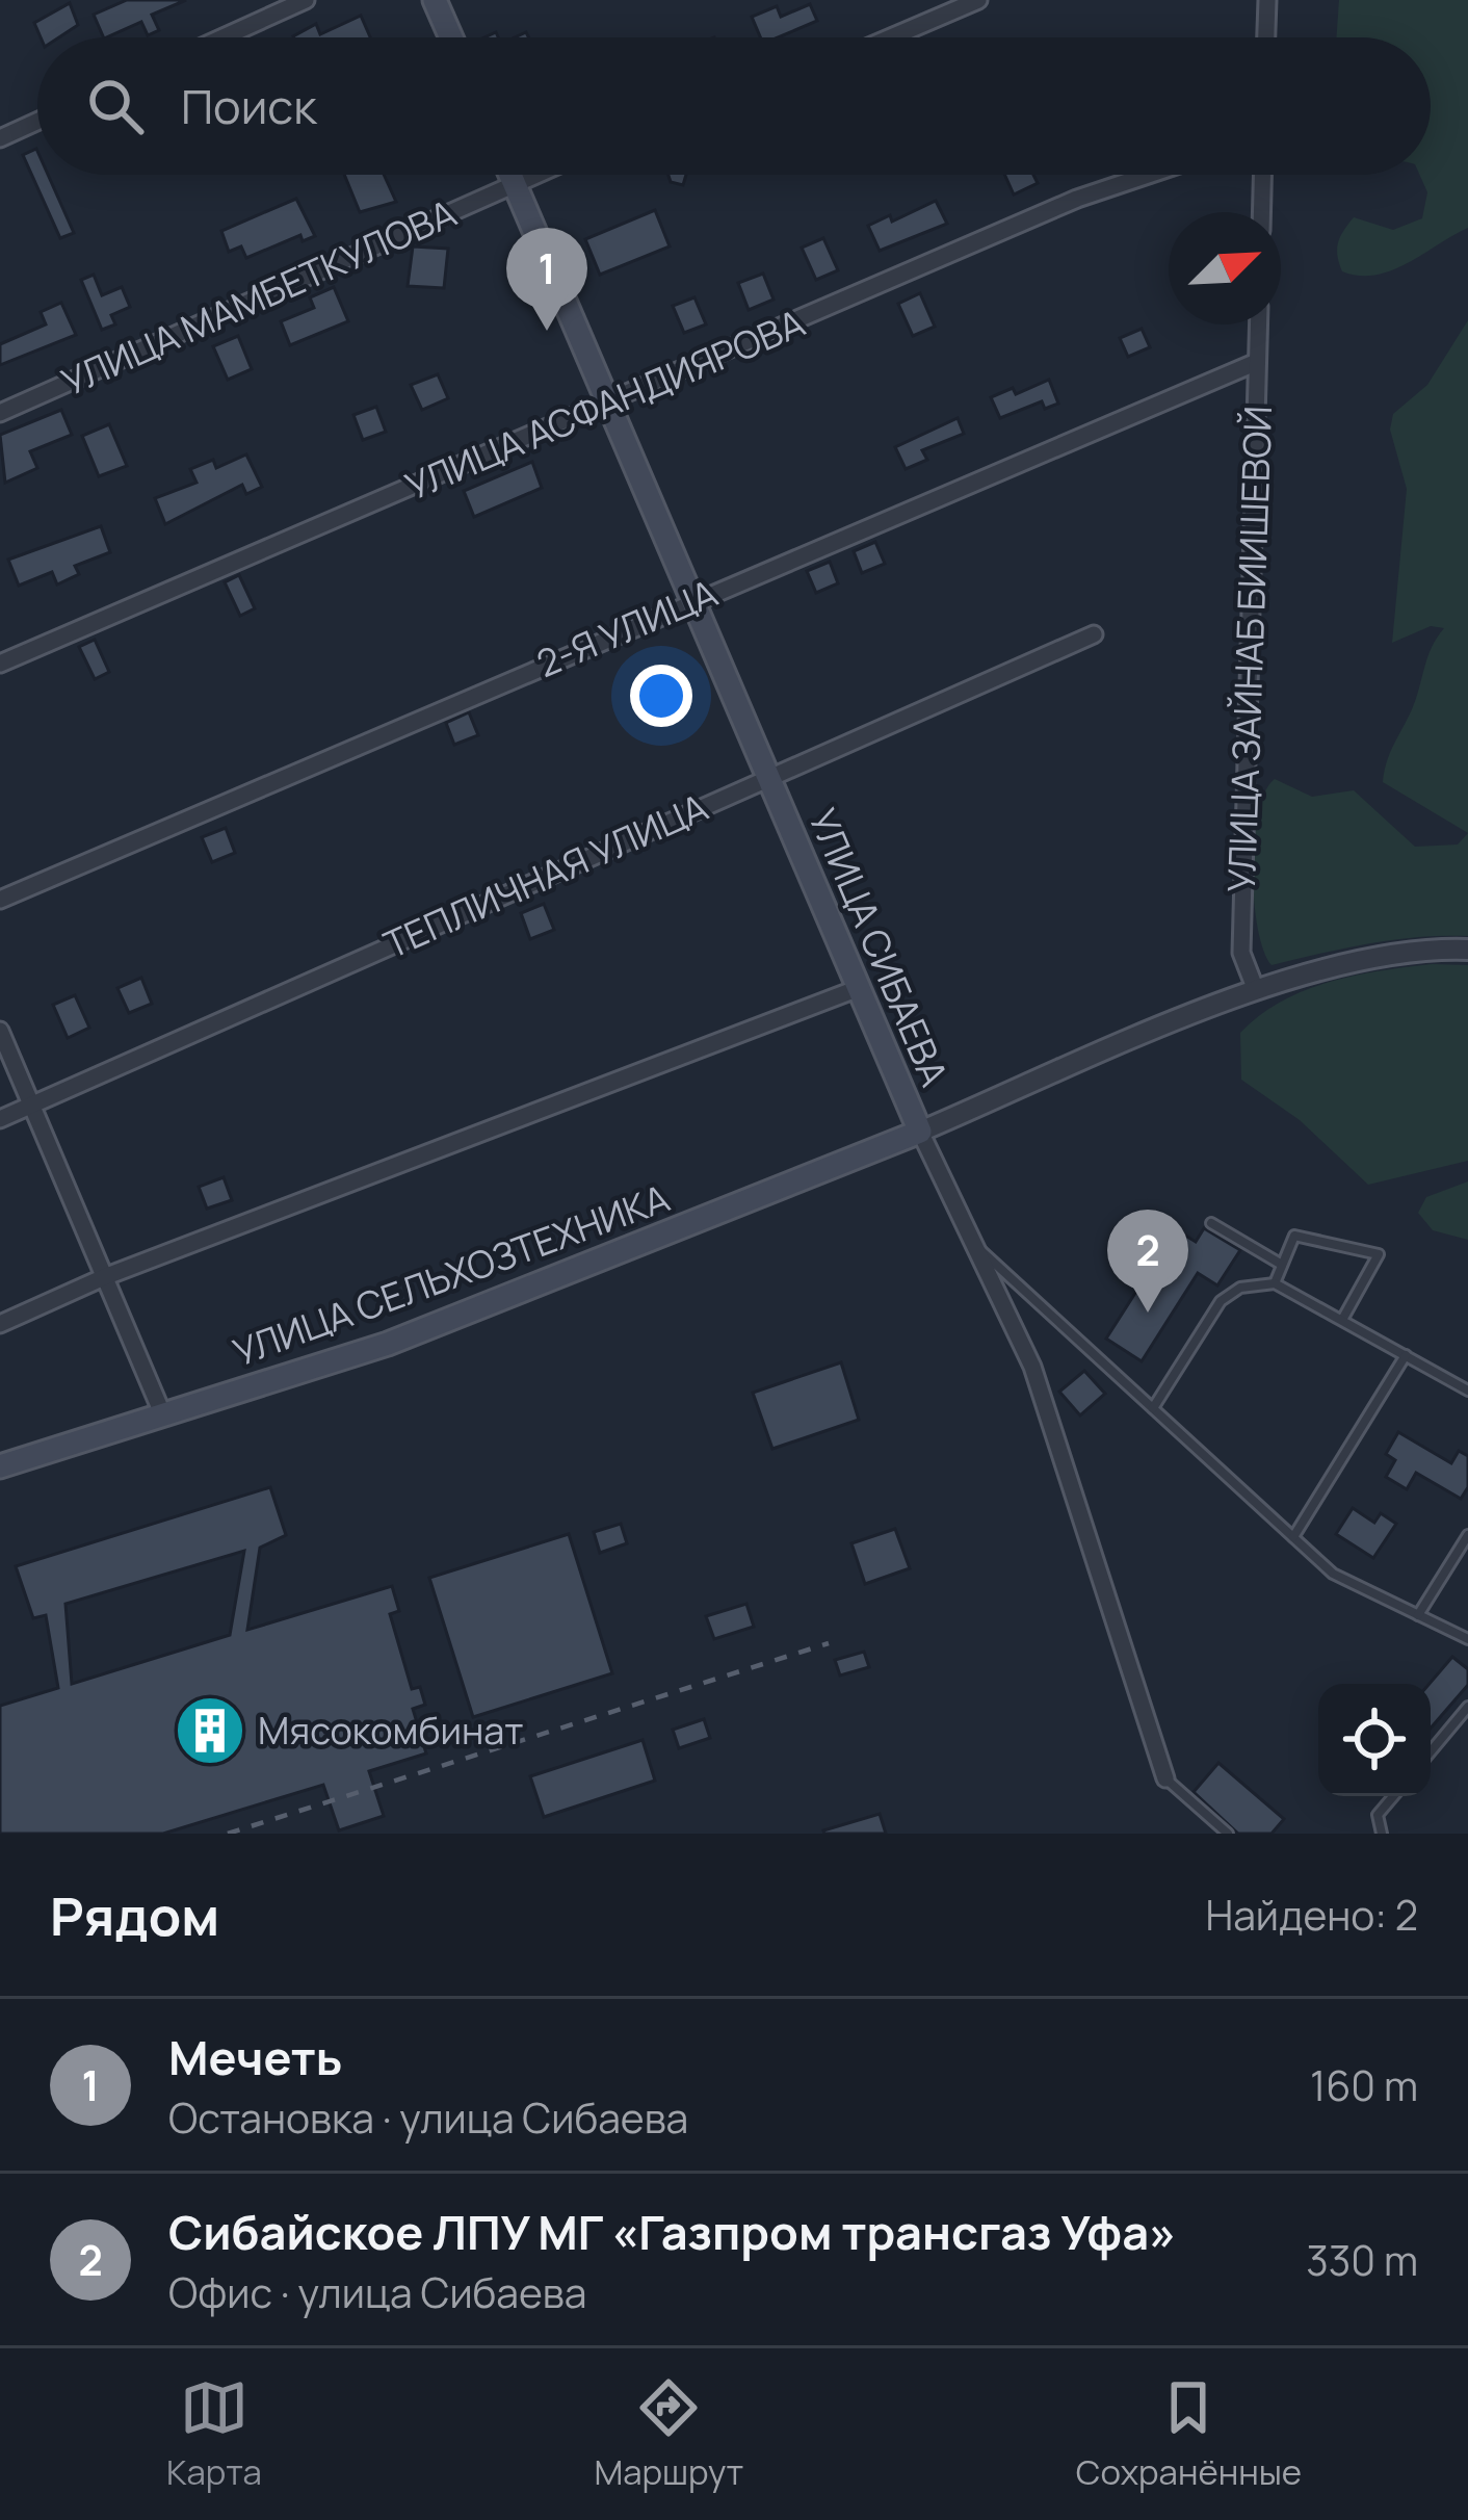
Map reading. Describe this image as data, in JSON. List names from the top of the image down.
{
  "streets": {
    "main road": ["УЛИЦА СИБАЕВА", "УЛИЦА СЕЛЬХОЗТЕХНИКА"],
    "street": [
      "УЛИЦА МАМБЕТКУЛОВА",
      "УЛИЦА АСФАНДИЯРОВА",
      "2-Я УЛИЦА",
      "УЛИЦА ЗАЙНАБ БИИШЕВОЙ",
      "ТЕПЛИЧНАЯ УЛИЦА"
    ]
  },
  "crossings": [
    ["УЛИЦА МАМБЕТКУЛОВА", "УЛИЦА СИБАЕВА"],
    ["УЛИЦА АСФАНДИЯРОВА", "УЛИЦА СИБАЕВА"],
    ["2-Я УЛИЦА", "УЛИЦА ЗАЙНАБ БИИШЕВОЙ"],
    ["2-Я УЛИЦА", "УЛИЦА СИБАЕВА"],
    ["ТЕПЛИЧНАЯ УЛИЦА", "УЛИЦА СИБАЕВА"],
    ["УЛИЦА СИБАЕВА", "УЛИЦА СЕЛЬХОЗТЕХНИКА"]
  ],
  "places": {
    "building": ["Мясокомбинат"]
  },
  "north": "top right",
  "page": {
    "search": "Поиск",
    "pins": ["1", "2"],
    "heading": ["Рядом", "Найдено: 2"],
    "list": [
      {
        "mark": "1",
        "name": "Мечеть",
        "note": "Остановка · улица Сибаева",
        "value": "160 m"
      },
      {
        "mark": "2",
        "name": "Сибайское ЛПУ МГ «Газпром трансгаз Уфа»",
        "note": "Офис · улица Сибаева",
        "value": "330 m"
      }
    ],
    "nav": ["Карта", "Маршрут", "Сохранённые"]
  }
}
